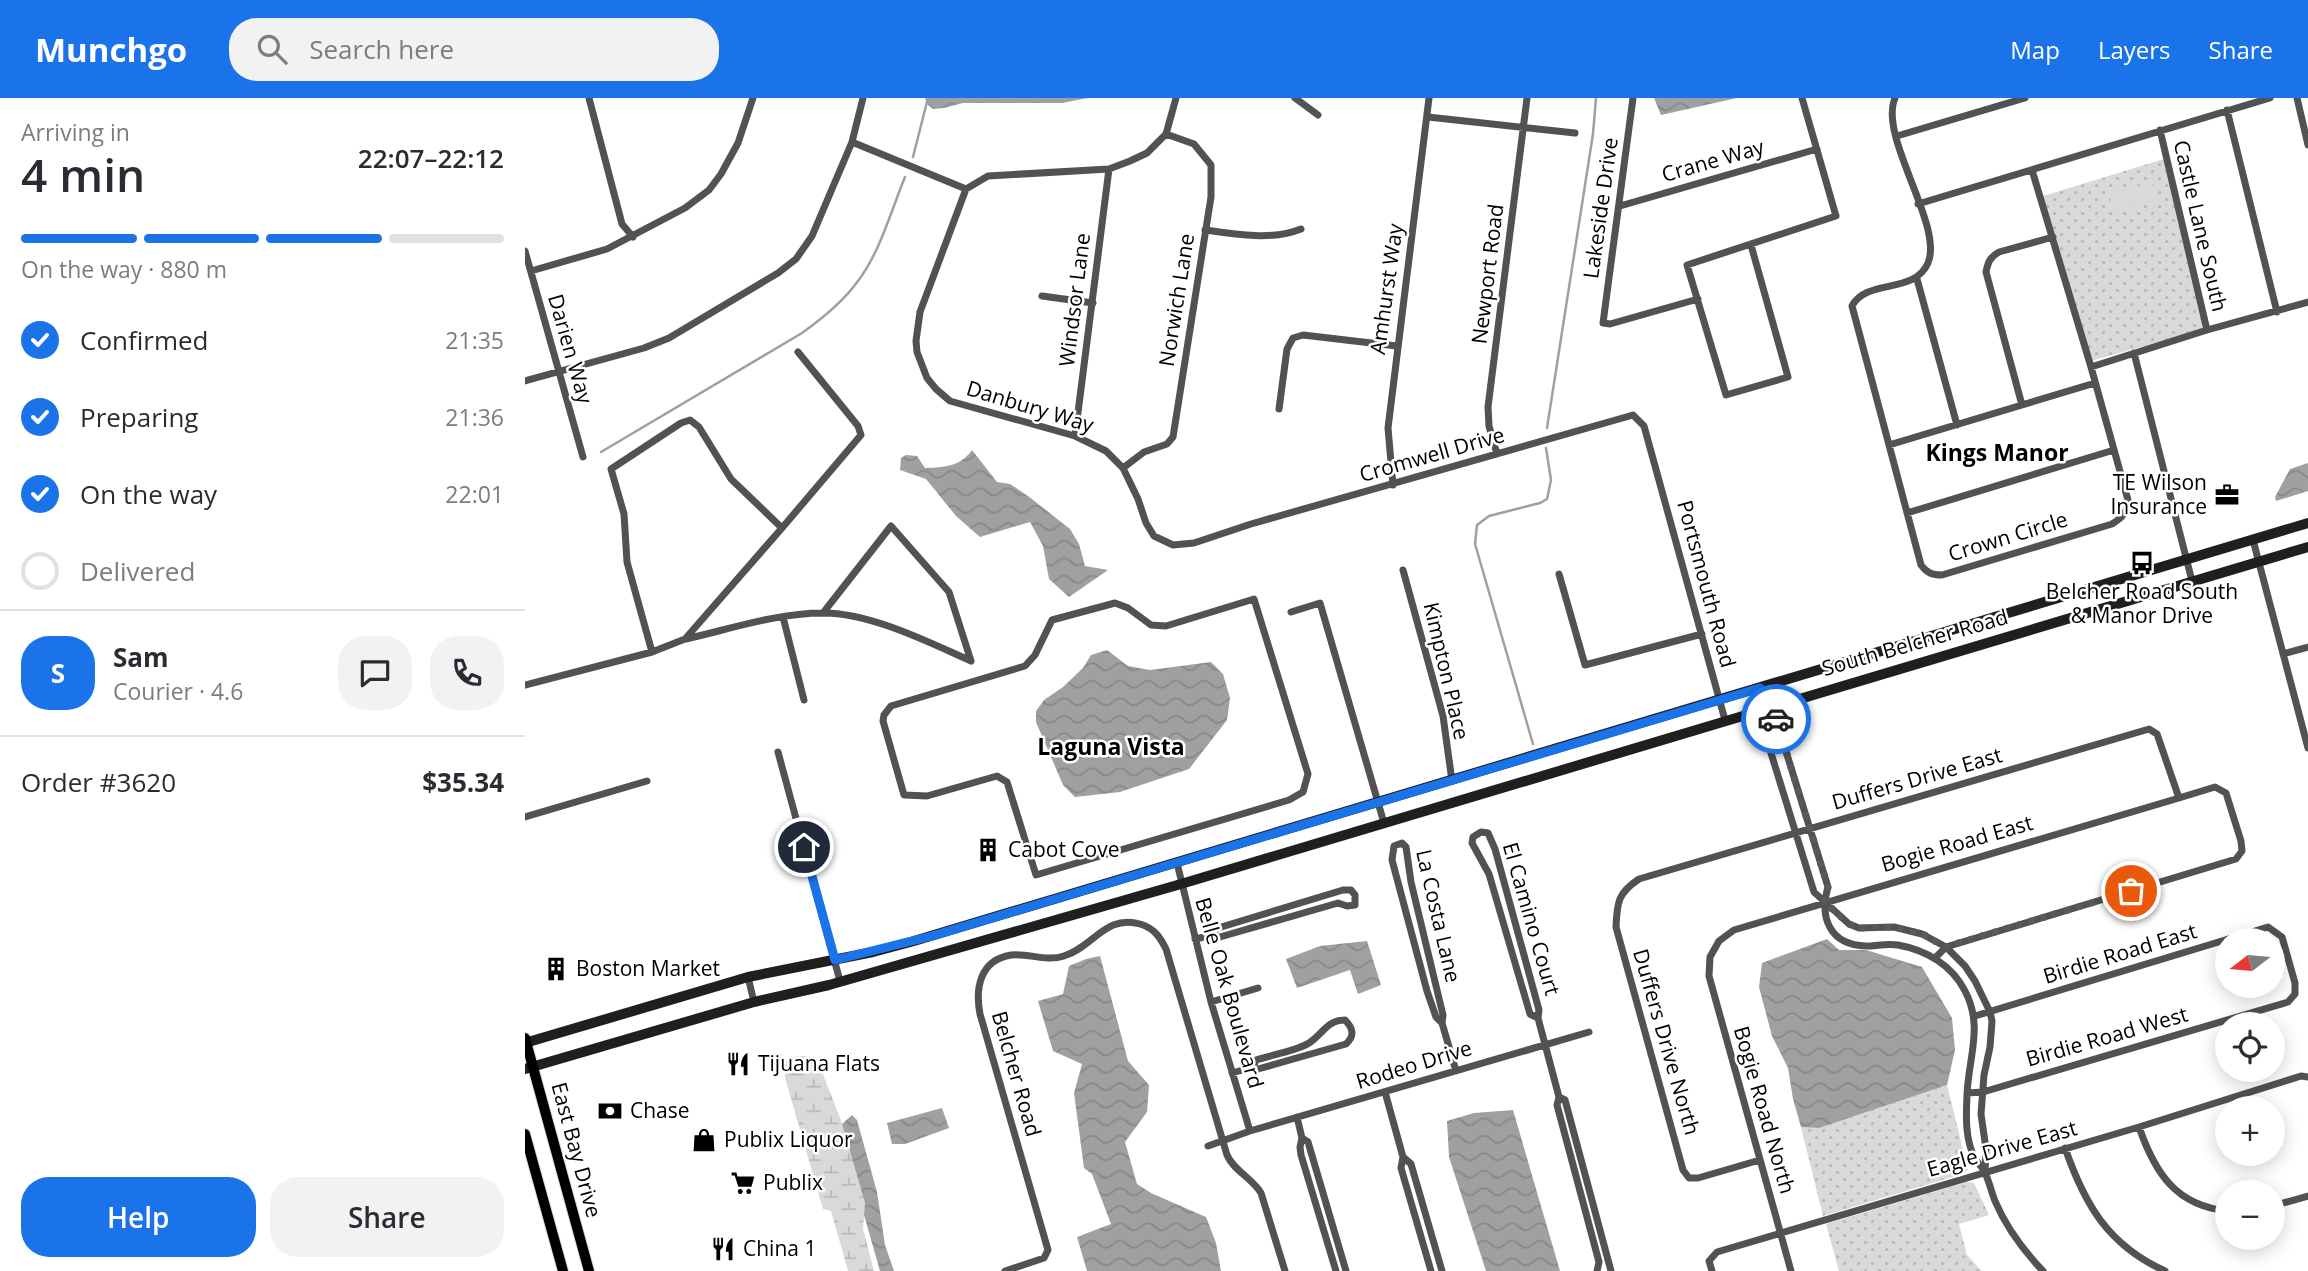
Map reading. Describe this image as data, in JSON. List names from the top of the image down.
{
  "streets": {
    "main road": ["South Belcher Road", "East Bay Drive"],
    "street": [
      "Crane Way",
      "Lakeside Drive",
      "Castle Lane South",
      "Newport Road",
      "Amhurst Way",
      "Windsor Lane",
      "Norwich Lane",
      "Darien Way",
      "Danbury Way",
      "Cromwell Drive",
      "Crown Circle",
      "Portsmouth Road",
      "Kimpton Place",
      "Duffers Drive East",
      "Bogie Road East",
      "La Costa Lane",
      "El Camino Court",
      "Birdie Road East",
      "Belle Oak Boulevard",
      "Birdie Road West",
      "Duffers Drive North",
      "Rodeo Drive",
      "Belcher Road",
      "Bogie Road North",
      "Eagle Drive East"
    ]
  },
  "crossings": [
    ["Crane Way", "Lakeside Drive"],
    ["Newport Road", "Cromwell Drive"],
    ["Amhurst Way", "Cromwell Drive"],
    ["Windsor Lane", "Danbury Way"],
    ["Norwich Lane", "Danbury Way"],
    ["Danbury Way", "Cromwell Drive"],
    ["Cromwell Drive", "Portsmouth Road"],
    ["Portsmouth Road", "South Belcher Road"],
    ["South Belcher Road", "Kimpton Place"],
    ["South Belcher Road", "Belle Oak Boulevard"],
    ["South Belcher Road", "East Bay Drive"],
    ["Duffers Drive East", "Bogie Road East"],
    ["Duffers Drive East", "Duffers Drive North"],
    ["Bogie Road East", "Bogie Road North"],
    ["La Costa Lane", "Rodeo Drive"],
    ["El Camino Court", "Rodeo Drive"],
    ["Birdie Road East", "Birdie Road West"],
    ["Belle Oak Boulevard", "Rodeo Drive"],
    ["Duffers Drive North", "Bogie Road North"],
    ["Bogie Road North", "Eagle Drive East"]
  ],
  "districts": ["Kings Manor", "Laguna Vista"],
  "places": {
    "office": ["TE Wilson Insurance"],
    "bus stop": ["Belcher Road South & Manor Drive"],
    "building": ["Cabot Cove", "Boston Market"],
    "restaurant": ["Tijuana Flats", "China 1"],
    "bank": ["Chase"],
    "shop": ["Publix Liquor"],
    "supermarket": ["Publix"]
  },
  "north": "left",
  "page": {
    "header": "Munchgo",
    "search": "Search here",
    "nav": ["Map", "Layers", "Share"],
    "heading": ["4 min", "Arriving in", "22:07–22:12"],
    "panel": [
      "Sam",
      "Courier · 4.6",
      "Order #3620",
      "$35.34"
    ],
    "bar": "On the way · 880 m",
    "list": [
      ["Confirmed", "21:35"],
      ["Preparing", "21:36"],
      ["On the way", "22:01"],
      "Delivered"
    ],
    "round": "S",
    "map_buttons": ["+", "−"],
    "buttons": ["Help", "Share"]
  }
}
